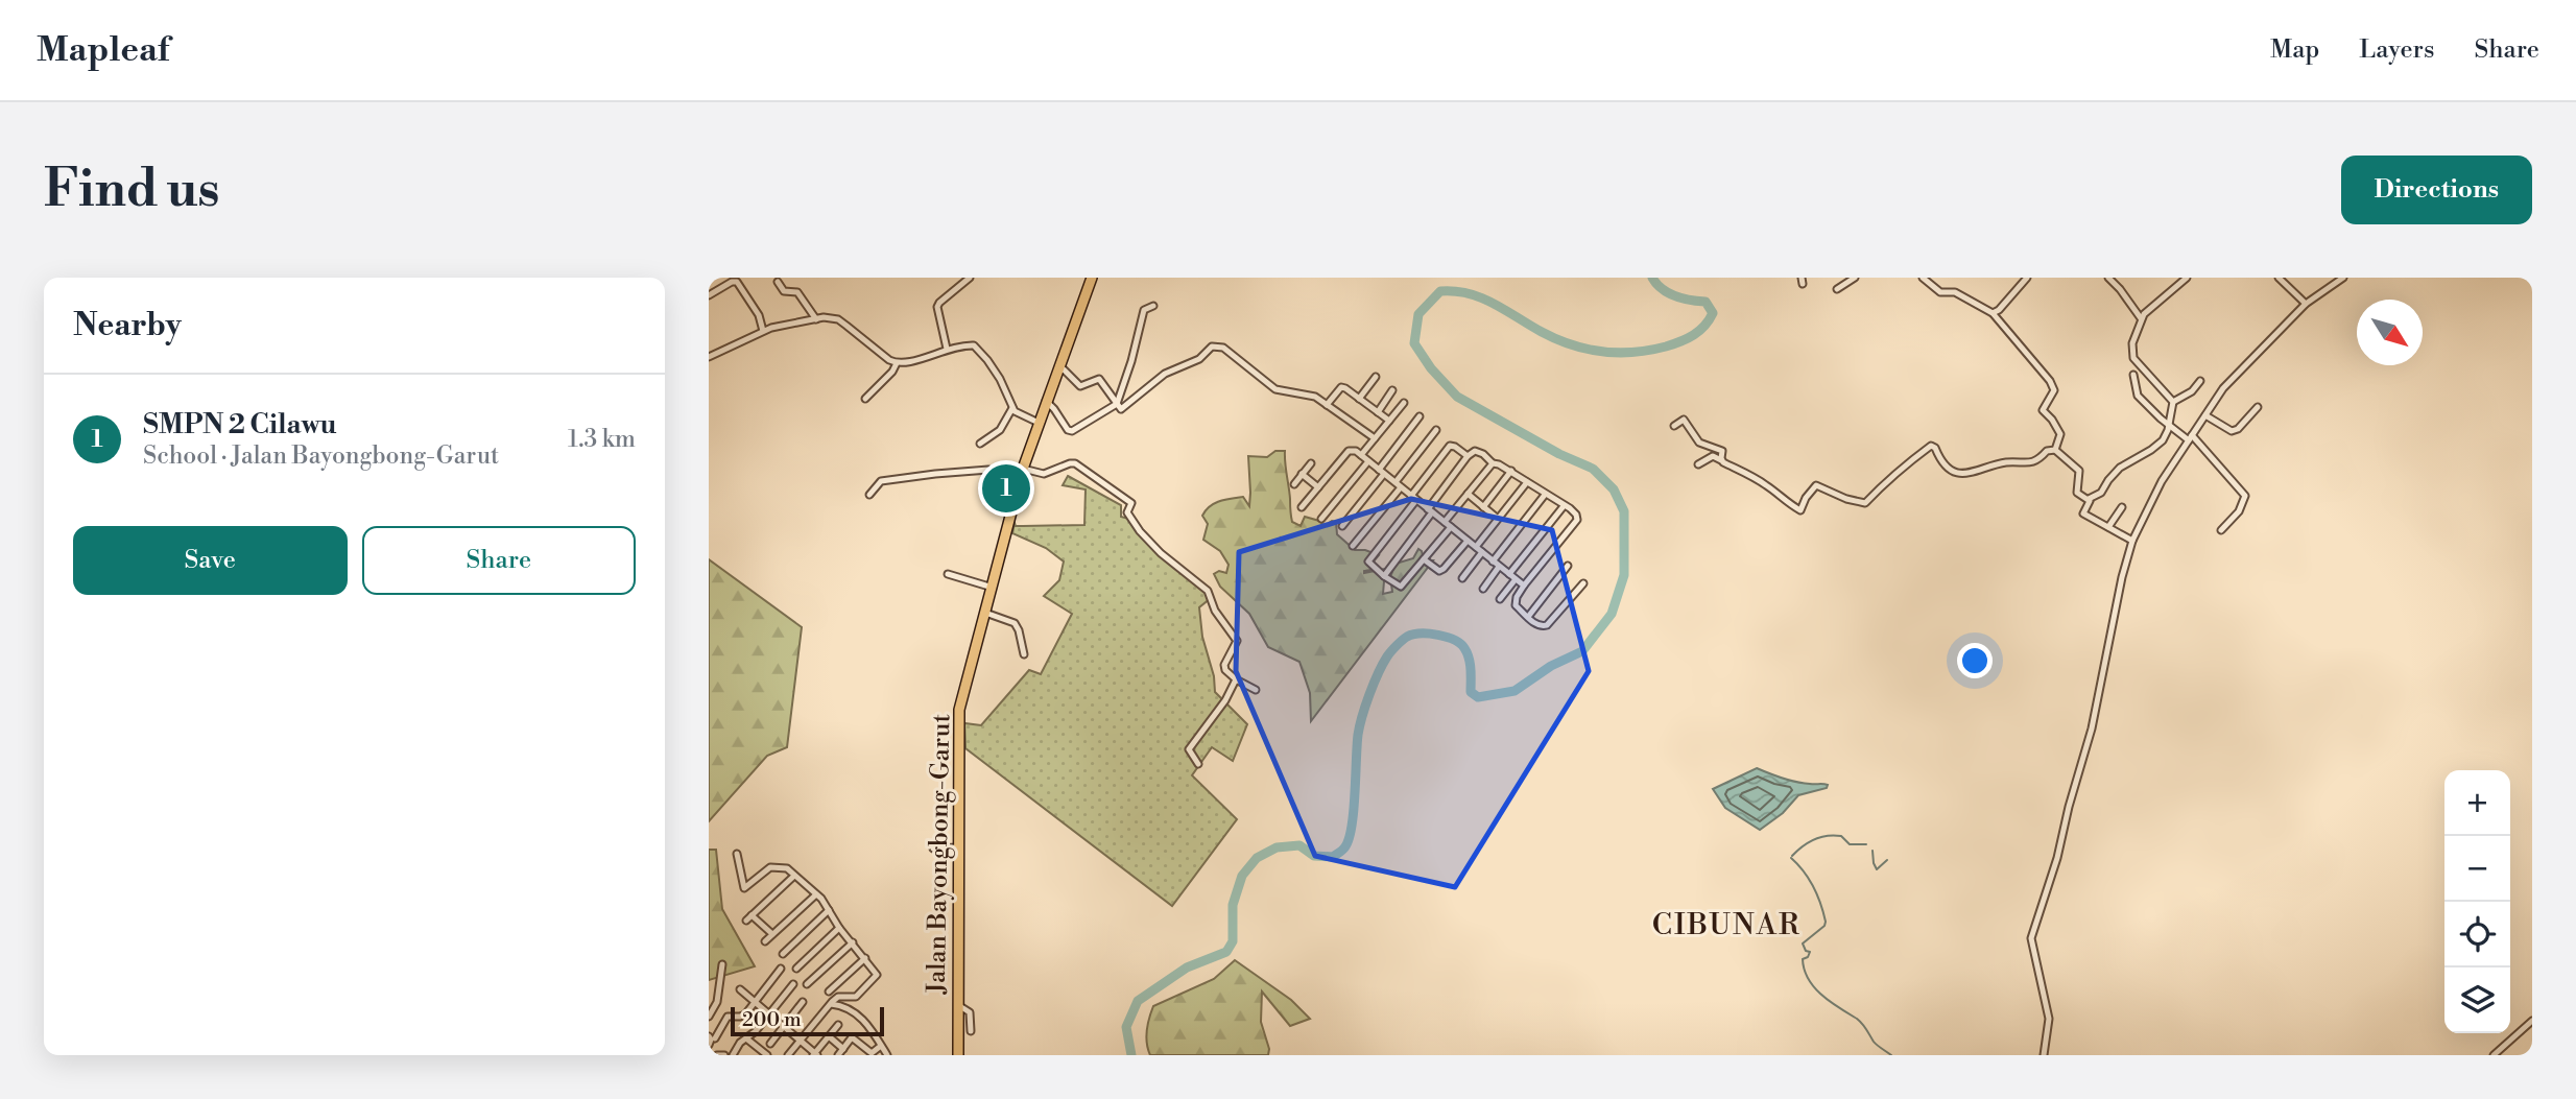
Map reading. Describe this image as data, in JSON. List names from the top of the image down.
{
  "streets": {
    "main road": ["Jalan Bayongbong-Garut"]
  },
  "districts": ["CIBUNAR"],
  "scale_bar": "200 m",
  "north": "bottom right",
  "page": {
    "header": "Mapleaf",
    "nav": ["Map", "Layers", "Share"],
    "buttons": [
      "Directions",
      ["Save", "Share"]
    ],
    "title": "Find us",
    "heading": "Nearby",
    "list": [
      {
        "mark": "1",
        "name": "SMPN 2 Cilawu",
        "note": "School · Jalan Bayongbong-Garut",
        "value": "1.3 km"
      }
    ],
    "pins": "1",
    "map_buttons": ["+", "−"],
    "scale": "200 m"
  }
}
